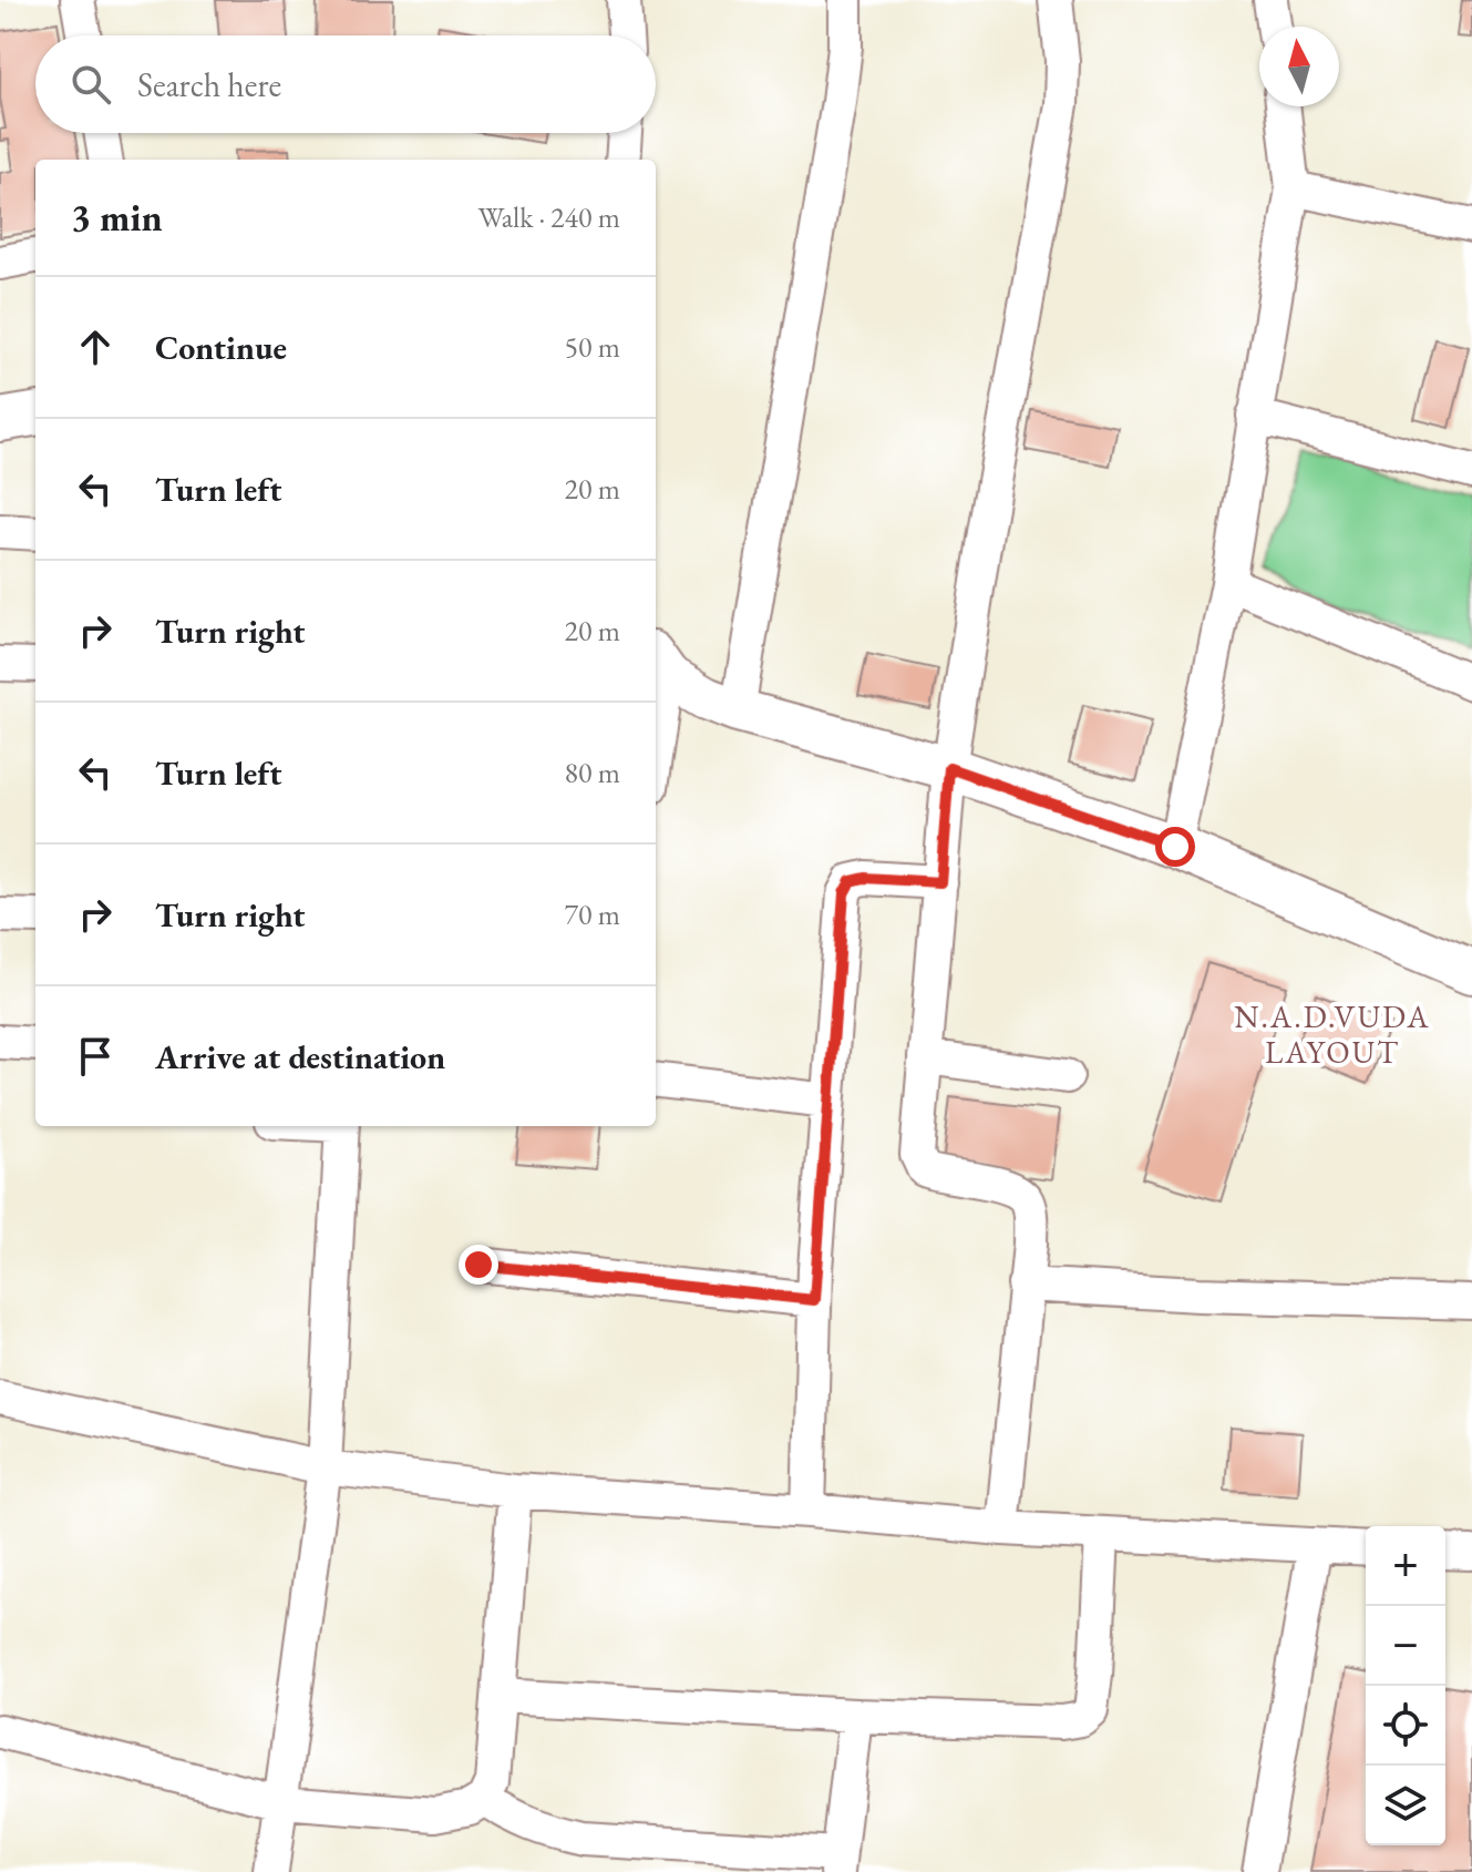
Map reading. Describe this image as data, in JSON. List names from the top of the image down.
{
  "districts": ["N.A.D.VUDA LAYOUT"],
  "north": "top",
  "page": {
    "search": "Search here",
    "heading": ["3 min", "Walk · 240 m"],
    "list": [
      ["Continue", "50 m"],
      ["Turn left", "20 m"],
      ["Turn right", "20 m"],
      ["Turn left", "80 m"],
      ["Turn right", "70 m"],
      "Arrive at destination"
    ],
    "map_buttons": ["+", "−"]
  }
}
